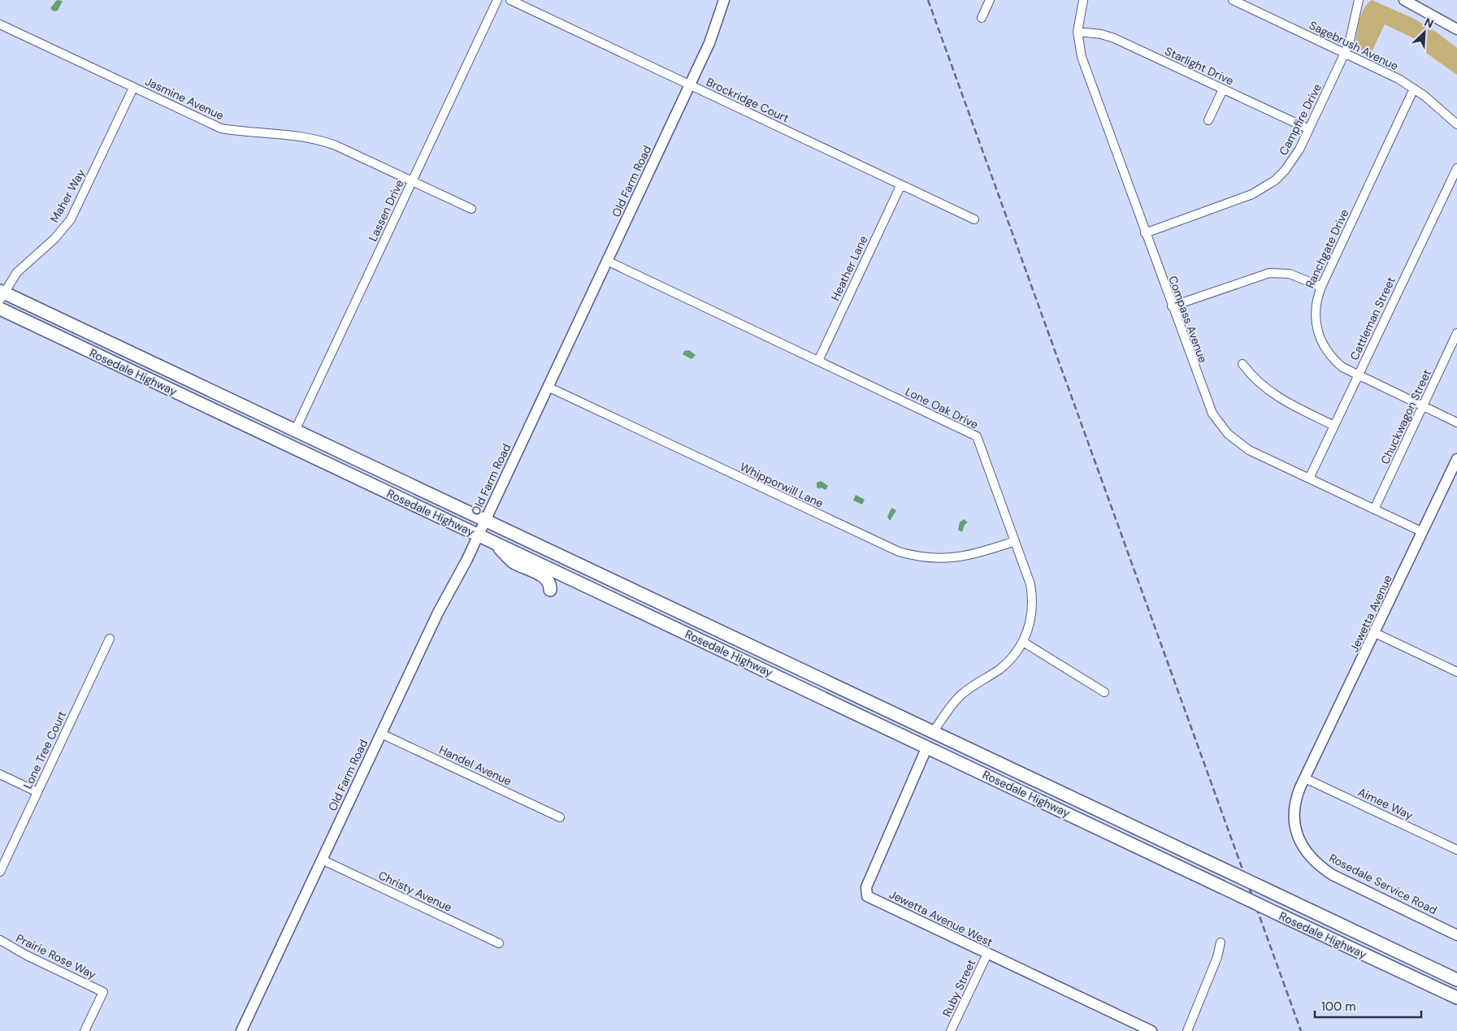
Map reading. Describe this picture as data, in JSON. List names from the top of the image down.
{
  "streets": {
    "main road": ["Rosedale Highway"],
    "street": [
      "Sagebrush Avenue",
      "Starlight Drive",
      "Jasmine Avenue",
      "Brockridge Court",
      "Campfire Drive",
      "Old Farm Road",
      "Maher Way",
      "Lassen Drive",
      "Ranchgate Drive",
      "Heather Lane",
      "Cattleman Street",
      "Compass Avenue",
      "Lone Oak Drive",
      "Chuckwagon Street",
      "Whipporwill Lane",
      "Jewetta Avenue",
      "Lone Tree Court",
      "Handel Avenue",
      "Aimee Way",
      "Rosedale Service Road",
      "Christy Avenue",
      "Jewetta Avenue West",
      "Prairie Rose Way",
      "Ruby Street"
    ]
  },
  "crossings": [
    ["Sagebrush Avenue", "Campfire Drive"],
    ["Sagebrush Avenue", "Ranchgate Drive"],
    ["Starlight Drive", "Campfire Drive"],
    ["Starlight Drive", "Compass Avenue"],
    ["Jasmine Avenue", "Maher Way"],
    ["Jasmine Avenue", "Lassen Drive"],
    ["Brockridge Court", "Old Farm Road"],
    ["Brockridge Court", "Heather Lane"],
    ["Campfire Drive", "Compass Avenue"],
    ["Old Farm Road", "Rosedale Highway"],
    ["Old Farm Road", "Lone Oak Drive"],
    ["Old Farm Road", "Whipporwill Lane"],
    ["Old Farm Road", "Handel Avenue"],
    ["Old Farm Road", "Christy Avenue"],
    ["Maher Way", "Rosedale Highway"],
    ["Lassen Drive", "Rosedale Highway"],
    ["Ranchgate Drive", "Cattleman Street"],
    ["Ranchgate Drive", "Chuckwagon Street"],
    ["Heather Lane", "Lone Oak Drive"],
    ["Cattleman Street", "Compass Avenue"],
    ["Compass Avenue", "Chuckwagon Street"],
    ["Compass Avenue", "Jewetta Avenue"],
    ["Rosedale Highway", "Lone Oak Drive"],
    ["Rosedale Highway", "Jewetta Avenue West"],
    ["Lone Oak Drive", "Whipporwill Lane"],
    ["Jewetta Avenue", "Aimee Way"],
    ["Jewetta Avenue", "Rosedale Service Road"],
    ["Aimee Way", "Rosedale Service Road"],
    ["Jewetta Avenue West", "Ruby Street"]
  ],
  "scale_bar": "100 m",
  "north": "top right"
}
